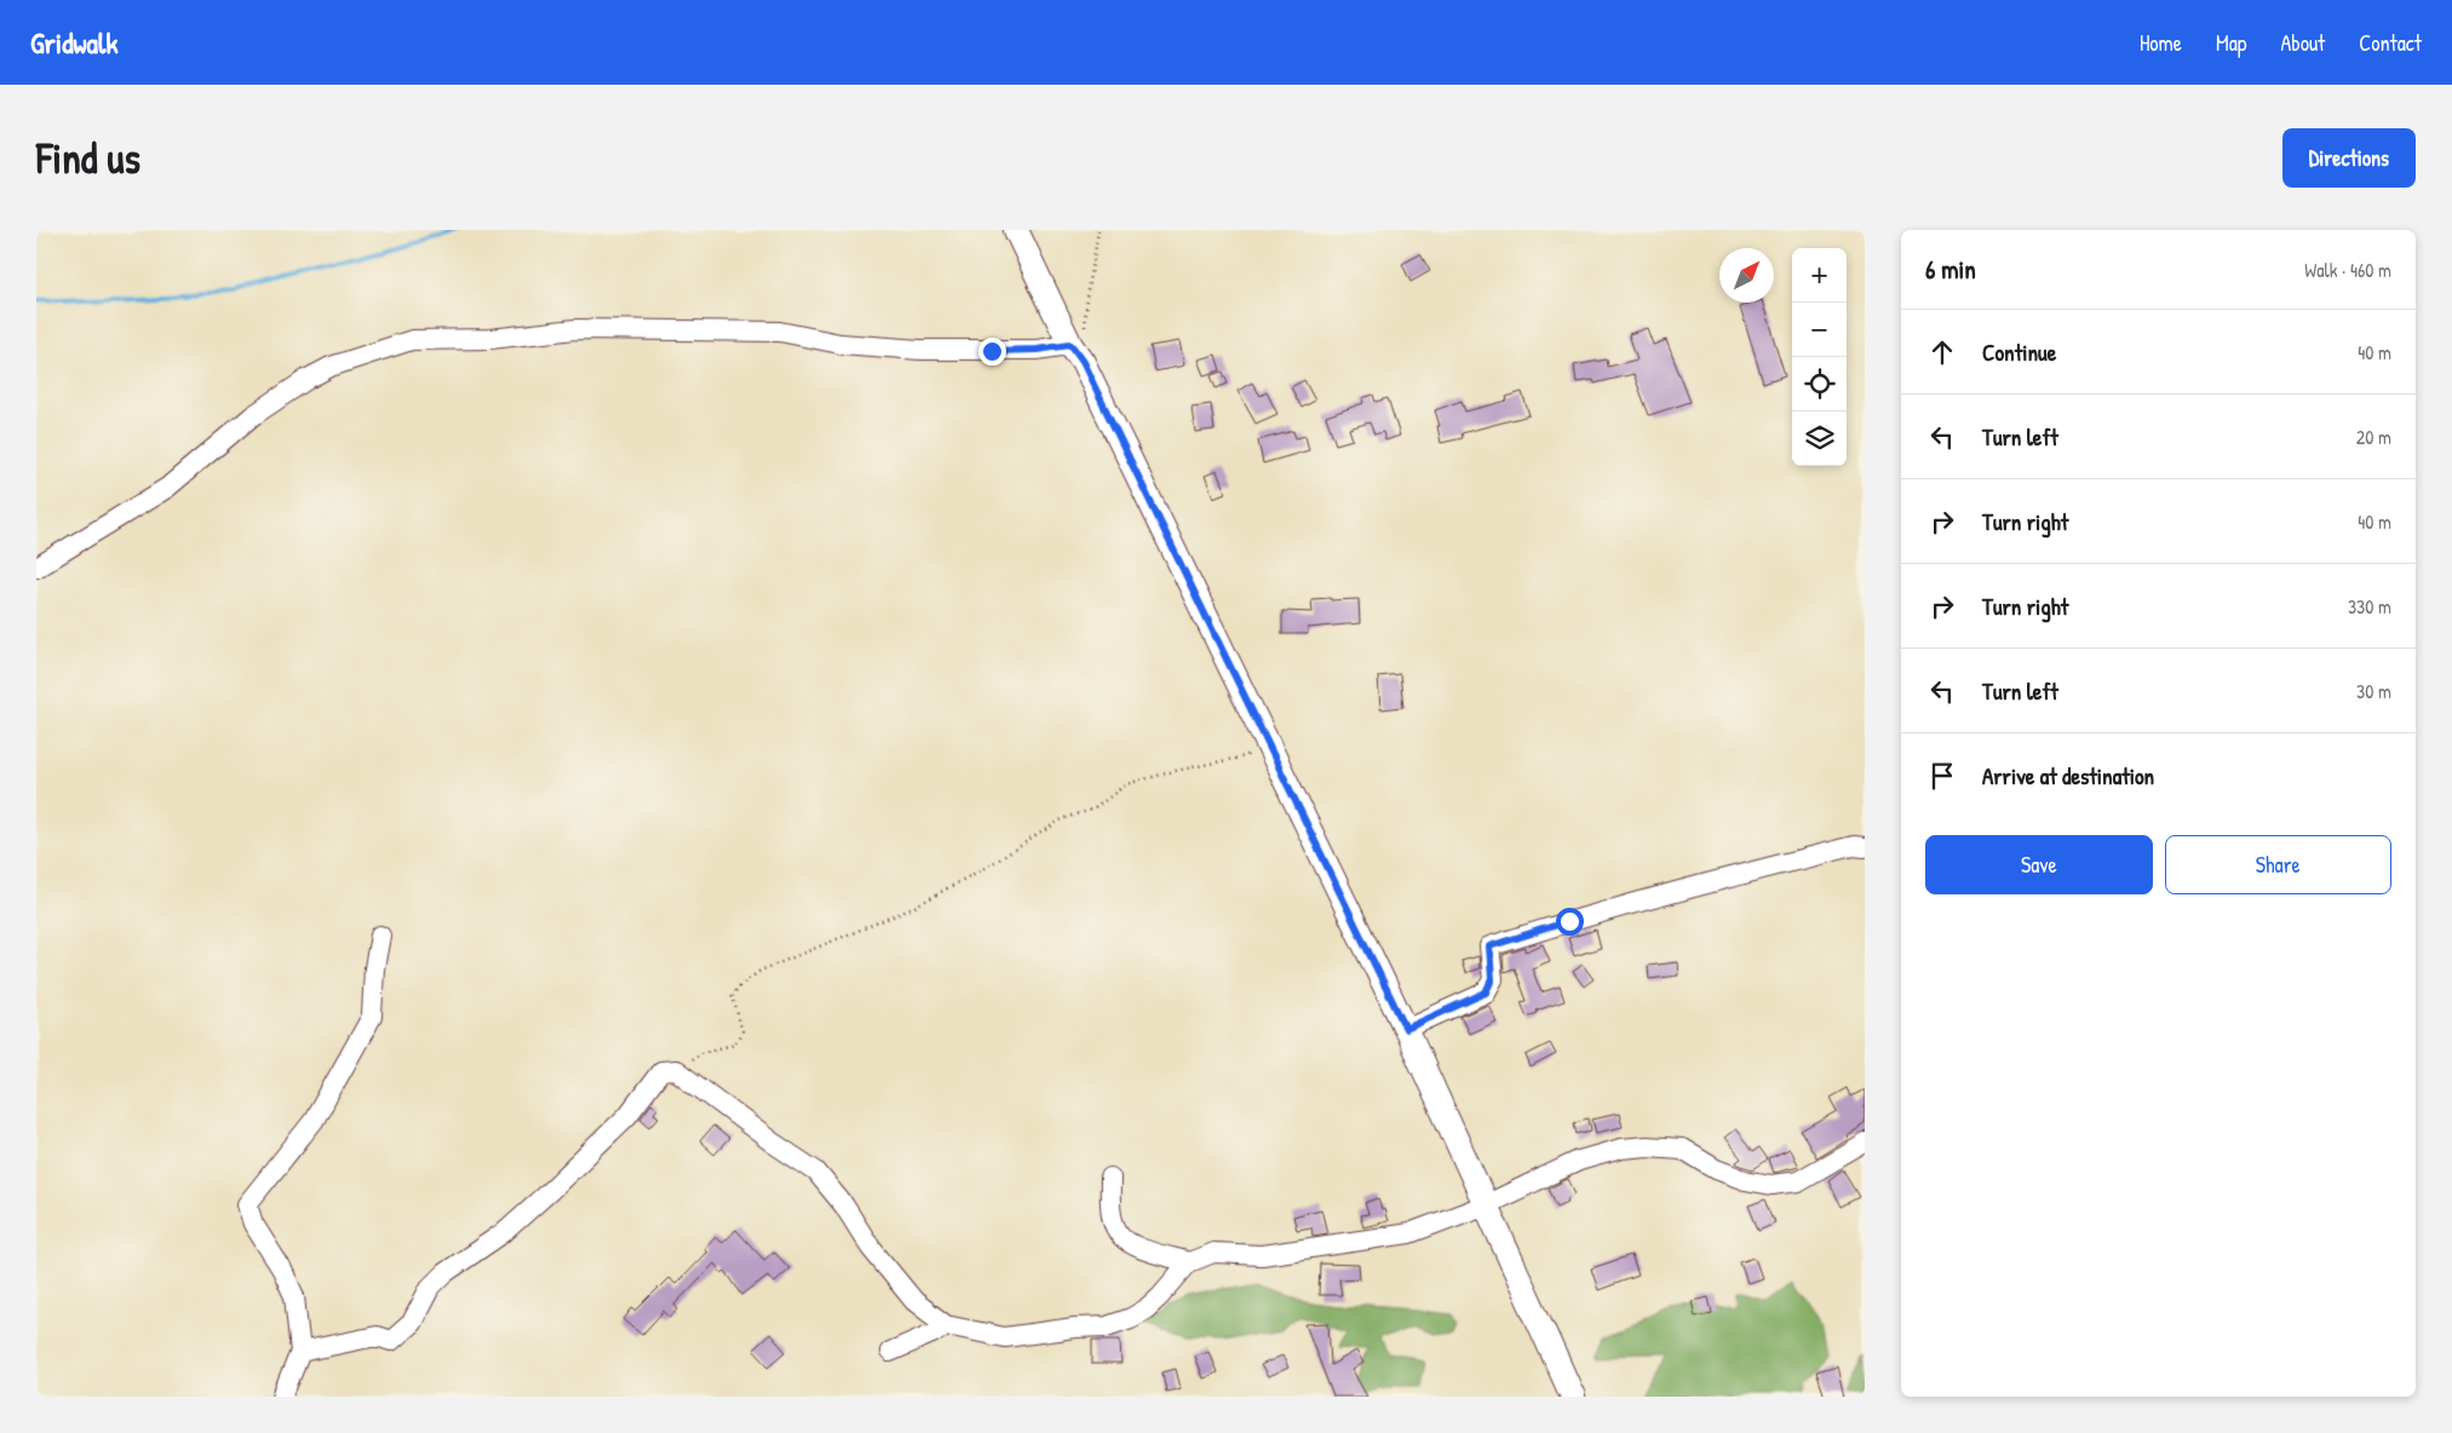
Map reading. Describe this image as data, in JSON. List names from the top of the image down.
{
  "north": "top right",
  "page": {
    "header": "Gridwalk",
    "nav": [
      "Home",
      "Map",
      "About",
      "Contact"
    ],
    "buttons": [
      "Directions",
      ["Save", "Share"]
    ],
    "title": "Find us",
    "heading": ["6 min", "Walk · 460 m"],
    "map_buttons": ["+", "−"],
    "list": [
      ["Continue", "40 m"],
      ["Turn left", "20 m"],
      ["Turn right", "40 m"],
      ["Turn right", "330 m"],
      ["Turn left", "30 m"],
      "Arrive at destination"
    ]
  }
}
